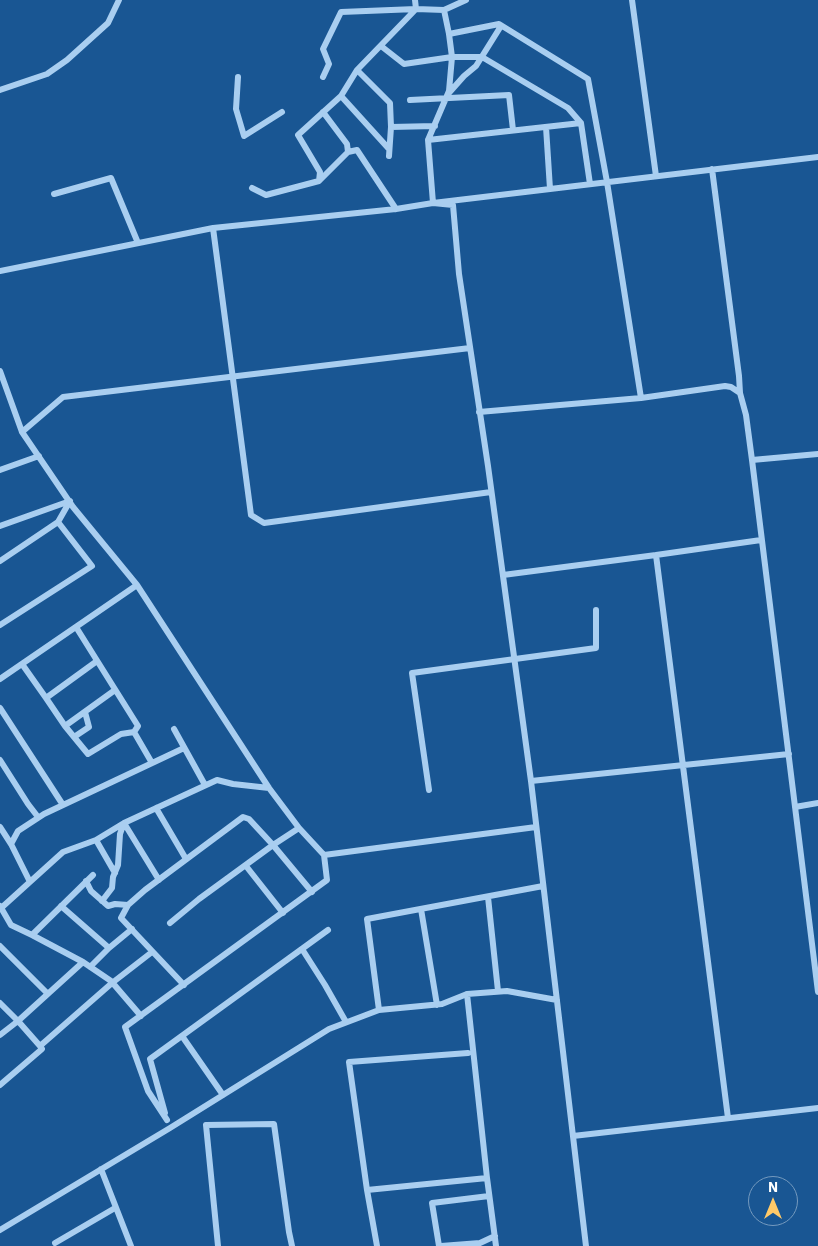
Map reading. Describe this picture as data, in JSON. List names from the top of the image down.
{
  "north": "top"
}
